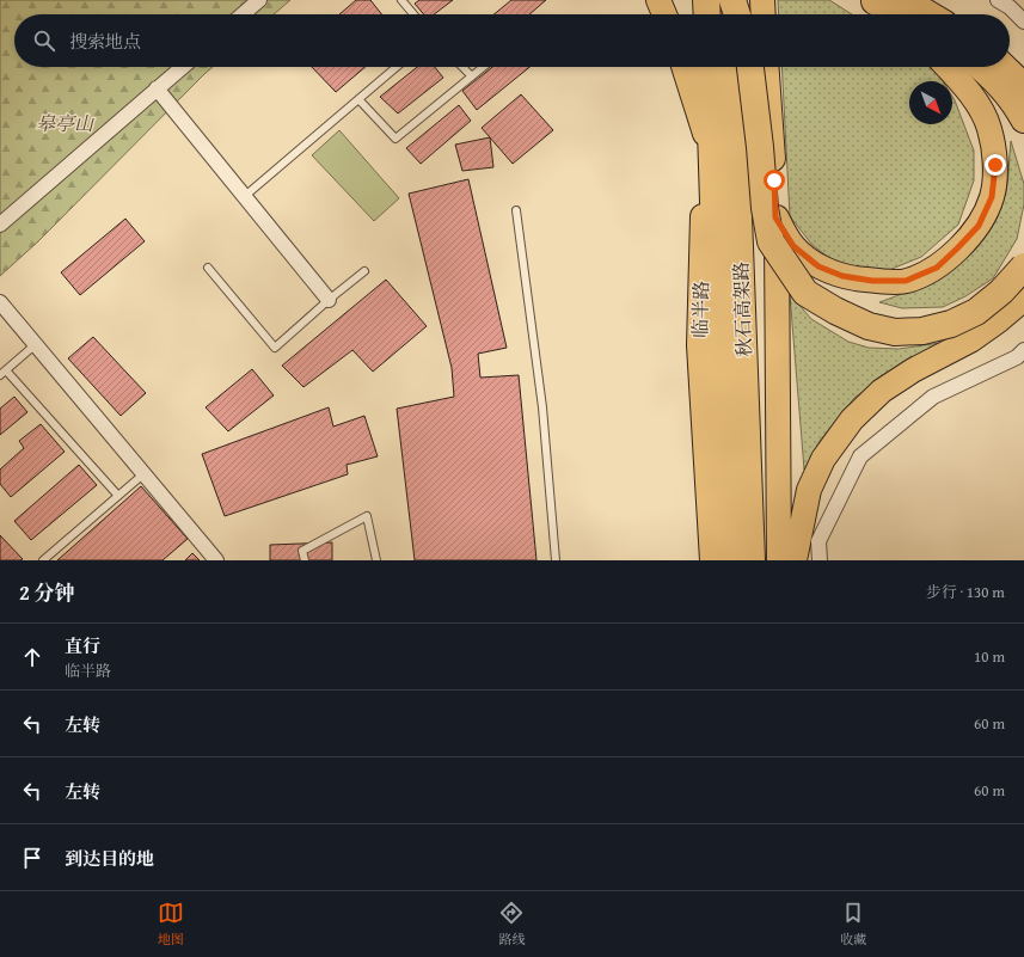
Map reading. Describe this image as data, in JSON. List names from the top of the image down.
{
  "streets": {
    "highway": ["秋石高架路"],
    "main road": ["临半路"]
  },
  "parks": ["皋亭山"],
  "north": "bottom right",
  "page": {
    "search": "搜索地点",
    "heading": ["2 分钟", "步行 · 130 m"],
    "list": [
      ["直行", "临半路", "10 m"],
      ["左转", "60 m"],
      ["左转", "60 m"],
      "到达目的地"
    ],
    "nav": ["地图", "路线", "收藏"]
  }
}
